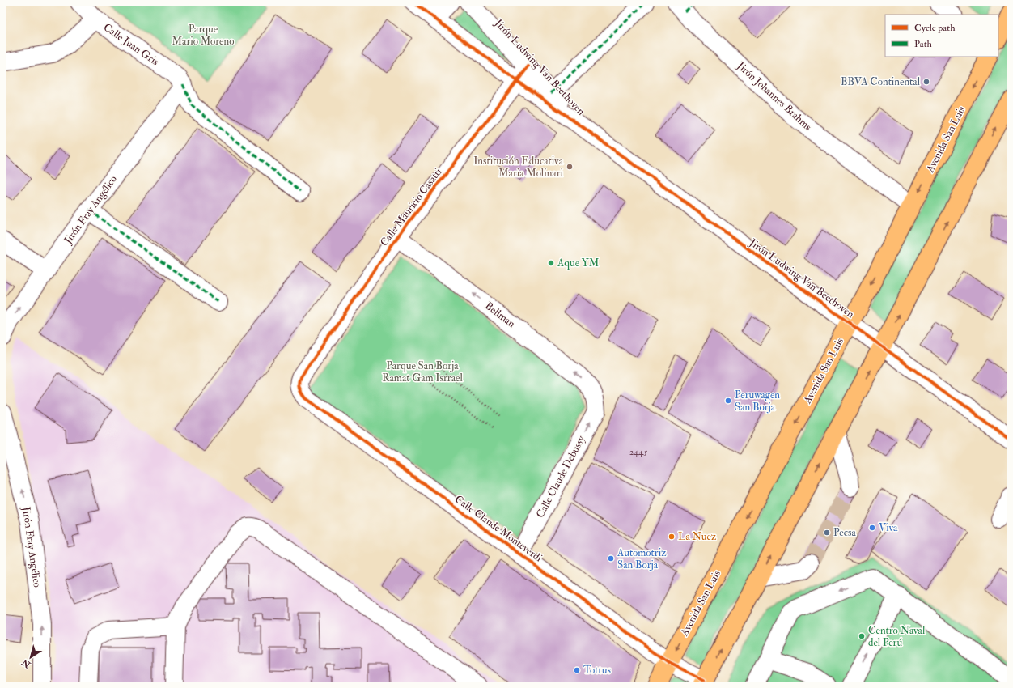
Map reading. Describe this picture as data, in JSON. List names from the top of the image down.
{
  "streets": {
    "main road": ["Avenida San Luis"],
    "street": [
      "Calle Juan Gris",
      "Jirón Ludwing Van Beethoven",
      "Jirón Johannes Brahms",
      "Calle Mauricio Casatti",
      "Jirón Fray Angélico",
      "Bellman",
      "Calle Claude Debussy",
      "Calle Claude Monteverdi"
    ]
  },
  "crossings": [
    ["Calle Juan Gris", "Jirón Fray Angélico"],
    ["Jirón Ludwing Van Beethoven", "Avenida San Luis"],
    ["Jirón Ludwing Van Beethoven", "Calle Mauricio Casatti"],
    ["Jirón Johannes Brahms", "Avenida San Luis"],
    ["Avenida San Luis", "Calle Claude Monteverdi"],
    ["Calle Mauricio Casatti", "Bellman"],
    ["Calle Mauricio Casatti", "Calle Claude Monteverdi"],
    ["Bellman", "Calle Claude Debussy"],
    ["Calle Claude Debussy", "Calle Claude Monteverdi"]
  ],
  "one_way": ["Jirón Fray Angélico", "Bellman", "Calle Claude Debussy"],
  "parks": ["Parque Mario Moreno", "Parque San Borja Ramat Gam Isrrael"],
  "places": [
    "BBVA Continental",
    "Institución Educativa Maria Molinari",
    "Aque YM",
    "Peruwagen San Borja",
    "Viva",
    "Pecsa",
    "La Nuez",
    "Automotriz San Borja",
    "Centro Naval del Perú",
    "Tottus"
  ],
  "house_numbers": ["2445"],
  "legend": ["Cycle path", "Path"],
  "north": "bottom left"
}
